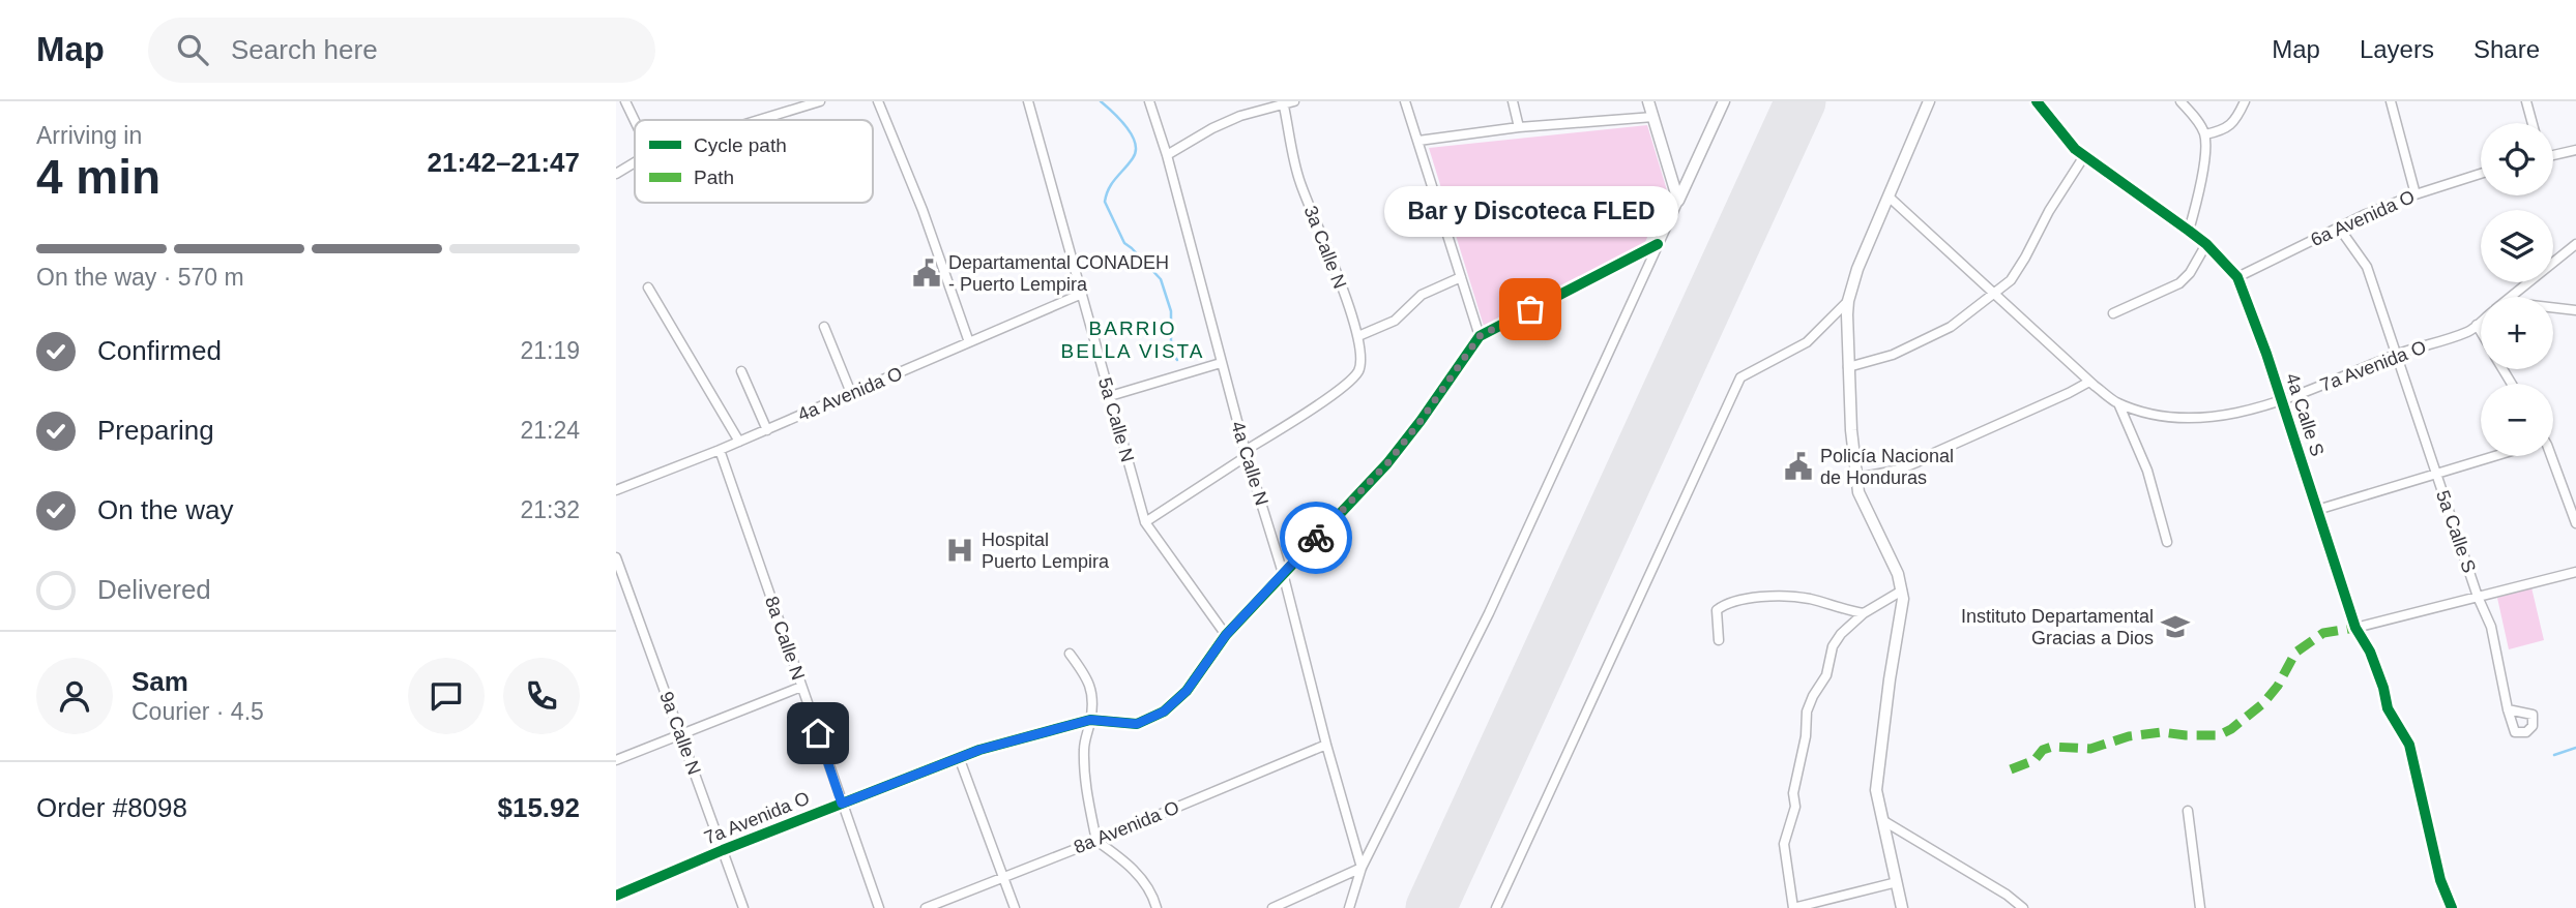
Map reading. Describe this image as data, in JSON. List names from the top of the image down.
{
  "streets": {
    "street": [
      "6a Avenida O",
      "3a Calle N",
      "7a Avenida O",
      "4a Avenida O",
      "4a Calle S",
      "5a Calle N",
      "4a Calle N",
      "5a Calle S",
      "8a Calle N",
      "9a Calle N",
      "8a Avenida O"
    ]
  },
  "crossings": [
    ["6a Avenida O", "4a Calle S"],
    ["6a Avenida O", "5a Calle S"],
    ["3a Calle N", "4a Calle N"],
    ["7a Avenida O", "4a Calle S"],
    ["7a Avenida O", "5a Calle N"],
    ["7a Avenida O", "4a Calle N"],
    ["7a Avenida O", "5a Calle S"],
    ["7a Avenida O", "8a Calle N"],
    ["7a Avenida O", "9a Calle N"],
    ["4a Avenida O", "5a Calle N"],
    ["4a Avenida O", "8a Calle N"],
    ["4a Calle N", "8a Avenida O"]
  ],
  "districts": ["BARRIO BELLA VISTA"],
  "places": {
    "public building": ["Departamental CONADEH - Puerto Lempira", "Policía Nacional de Honduras"],
    "other": ["Bar y Discoteca FLED"],
    "hospital": ["Hospital Puerto Lempira"],
    "school or university": ["Instituto Departamental Gracias a Dios"]
  },
  "legend": ["Cycle path", "Path"],
  "page": {
    "header": "Map",
    "search": "Search here",
    "nav": ["Map", "Layers", "Share"],
    "heading": ["4 min", "Arriving in", "21:42–21:47"],
    "panel": [
      "Sam",
      "Courier · 4.5",
      "Order #8098",
      "$15.92"
    ],
    "map_buttons": ["+", "−"],
    "bubble": "Bar y Discoteca FLED",
    "bar": "On the way · 570 m",
    "list": [
      ["Confirmed", "21:19"],
      ["Preparing", "21:24"],
      ["On the way", "21:32"],
      "Delivered"
    ]
  }
}
